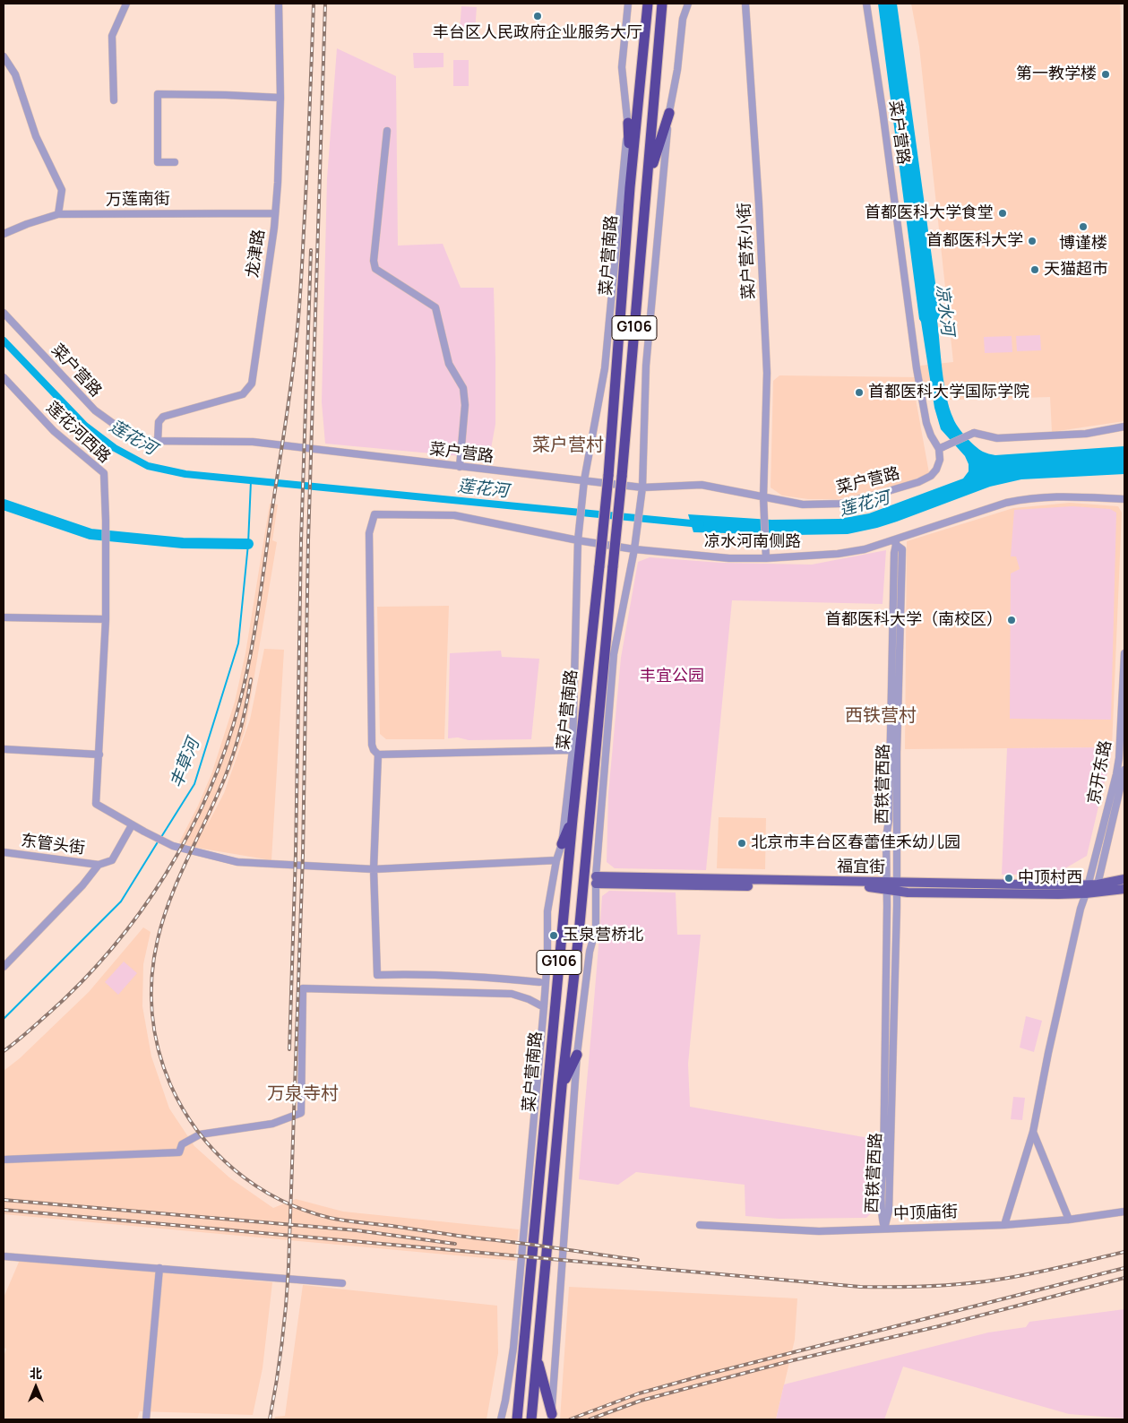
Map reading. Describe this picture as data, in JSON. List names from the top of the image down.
{
  "streets": {
    "highway": ["菜户营南路", "G106"],
    "main road": ["福宜街"],
    "street": [
      "菜户营路",
      "万莲南街",
      "菜户营东小街",
      "龙津路",
      "莲花河西路",
      "凉水河南侧路",
      "京开东路",
      "西铁营西路",
      "东管头街",
      "中顶庙街"
    ]
  },
  "crossings": [
    ["菜户营路", "菜户营东小街"],
    ["菜户营路", "龙津路"],
    ["菜户营路", "菜户营南路"],
    ["万莲南街", "龙津路"],
    ["菜户营东小街", "凉水河南侧路"],
    ["菜户营南路", "G106"],
    ["菜户营南路", "凉水河南侧路"],
    ["凉水河南侧路", "西铁营西路"],
    ["京开东路", "福宜街"],
    ["西铁营西路", "福宜街"],
    ["西铁营西路", "中顶庙街"]
  ],
  "districts": ["菜户营村", "西铁营村", "万泉寺村"],
  "water": ["凉水河", "莲花河", "丰草河"],
  "parks": ["丰宜公园"],
  "places": [
    "丰台区人民政府企业服务大厅",
    "第一教学楼",
    "首都医科大学食堂",
    "博谨楼",
    "首都医科大学",
    "天猫超市",
    "首都医科大学国际学院",
    "首都医科大学（南校区）",
    "北京市丰台区春蕾佳禾幼儿园",
    "中顶村西",
    "玉泉营桥北"
  ],
  "north": "top"
}
